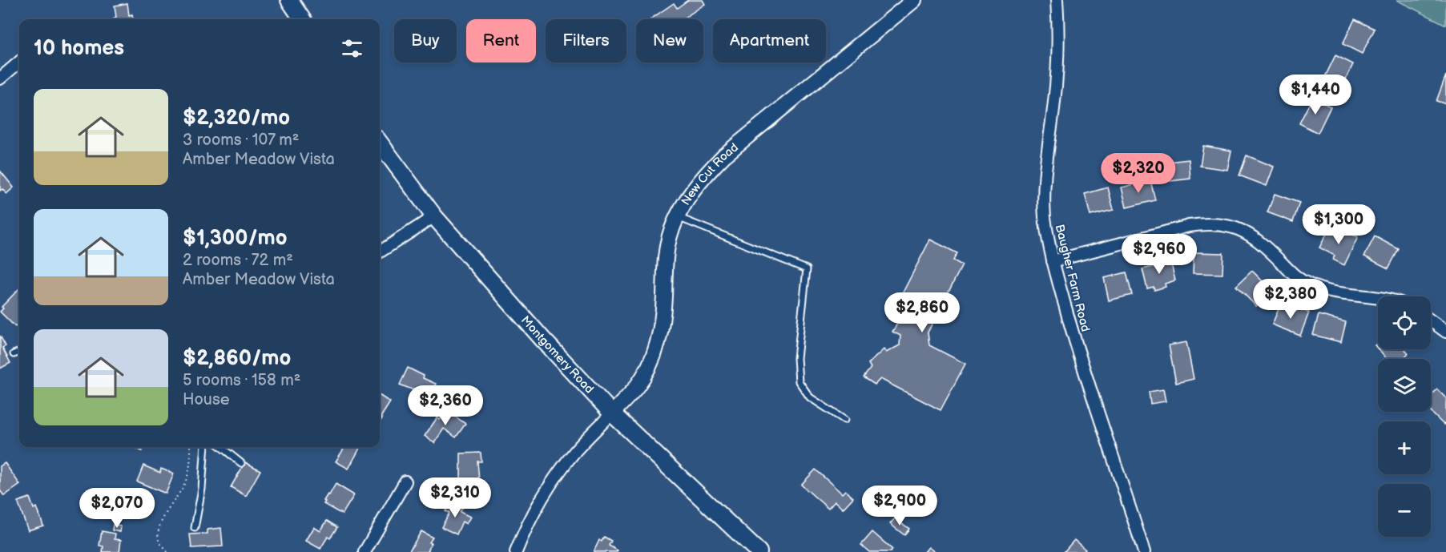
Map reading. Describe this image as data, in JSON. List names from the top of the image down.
{
  "streets": {
    "main road": ["Montgomery Road"],
    "street": ["New Cut Road", "Baugher Farm Road"]
  },
  "crossings": [
    ["New Cut Road", "Montgomery Road"]
  ],
  "page": {
    "chip": [
      "Buy",
      "Rent",
      "Filters",
      "New",
      "Apartment"
    ],
    "heading": "10 homes",
    "price": [
      "$1,440",
      "$2,320",
      "$1,300",
      "$2,960",
      "$2,380",
      "$2,860",
      "$2,360",
      "$2,310",
      "$2,900",
      "$2,070"
    ],
    "list": [
      {
        "name": "$2,320/mo",
        "note": "3 rooms · 107 m² · Amber Meadow Vista"
      },
      {
        "name": "$1,300/mo",
        "note": "2 rooms · 72 m² · Amber Meadow Vista"
      },
      {
        "name": "$2,860/mo",
        "note": "5 rooms · 158 m² · House"
      }
    ],
    "map_buttons": ["+", "−"]
  }
}
